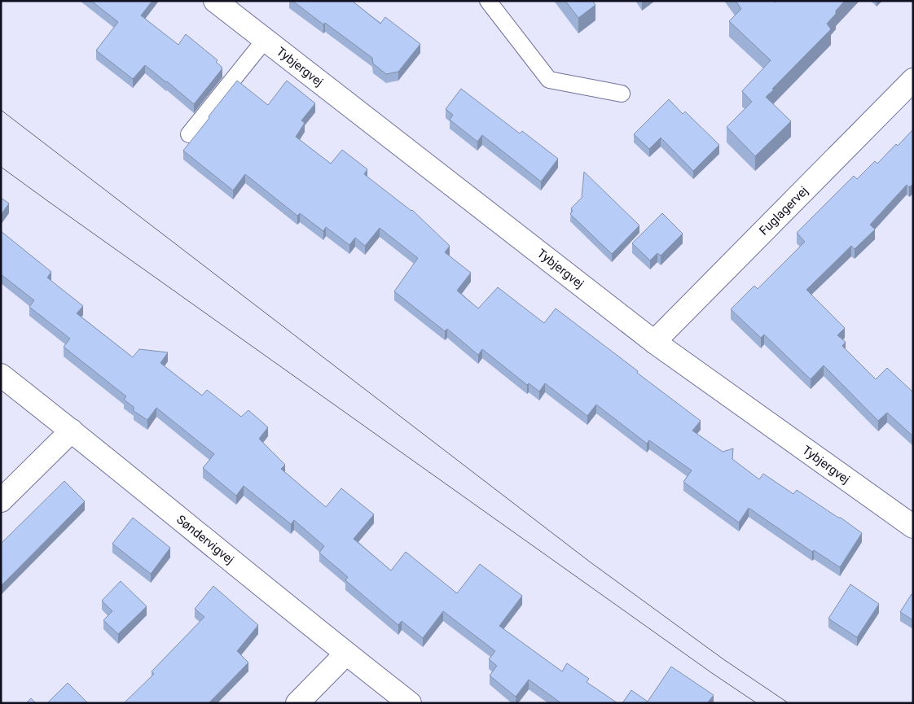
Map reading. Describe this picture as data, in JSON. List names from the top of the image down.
{
  "streets": {
    "street": ["Tybjergvej", "Fuglagervej", "Søndervigvej"]
  },
  "crossings": [
    ["Tybjergvej", "Fuglagervej"]
  ]
}
